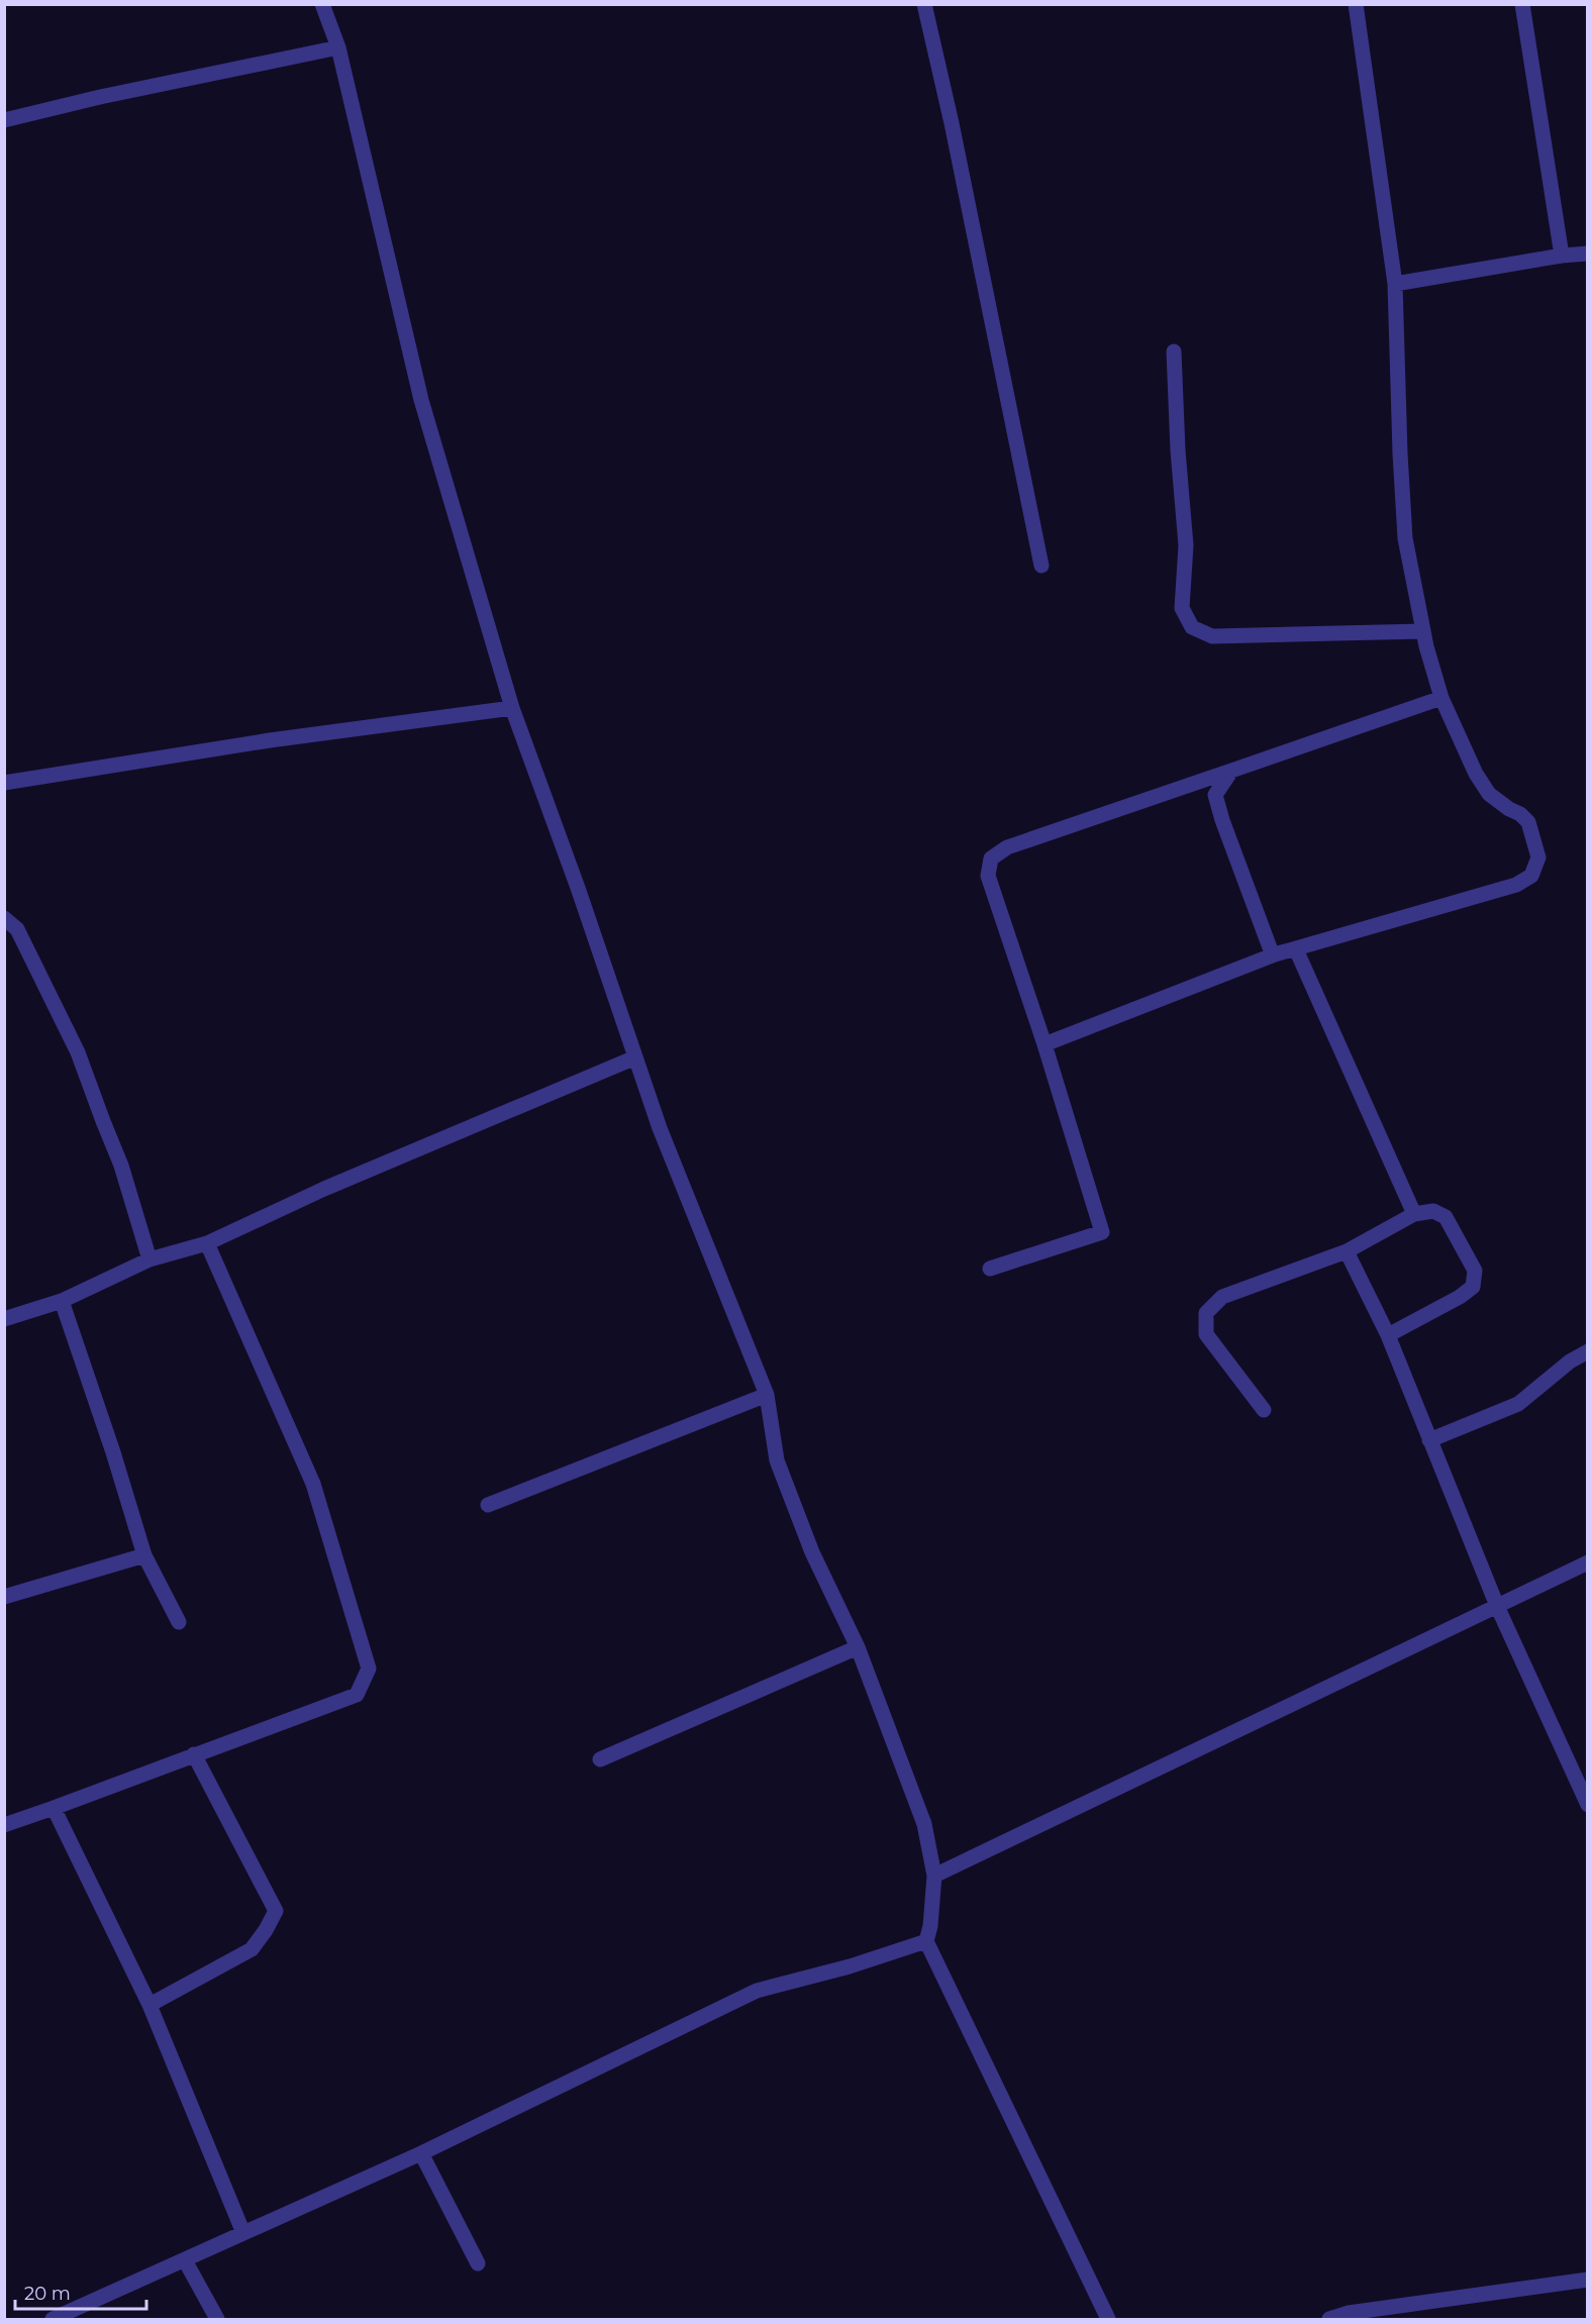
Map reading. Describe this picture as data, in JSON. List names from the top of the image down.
{
  "scale_bar": "20 m"
}
